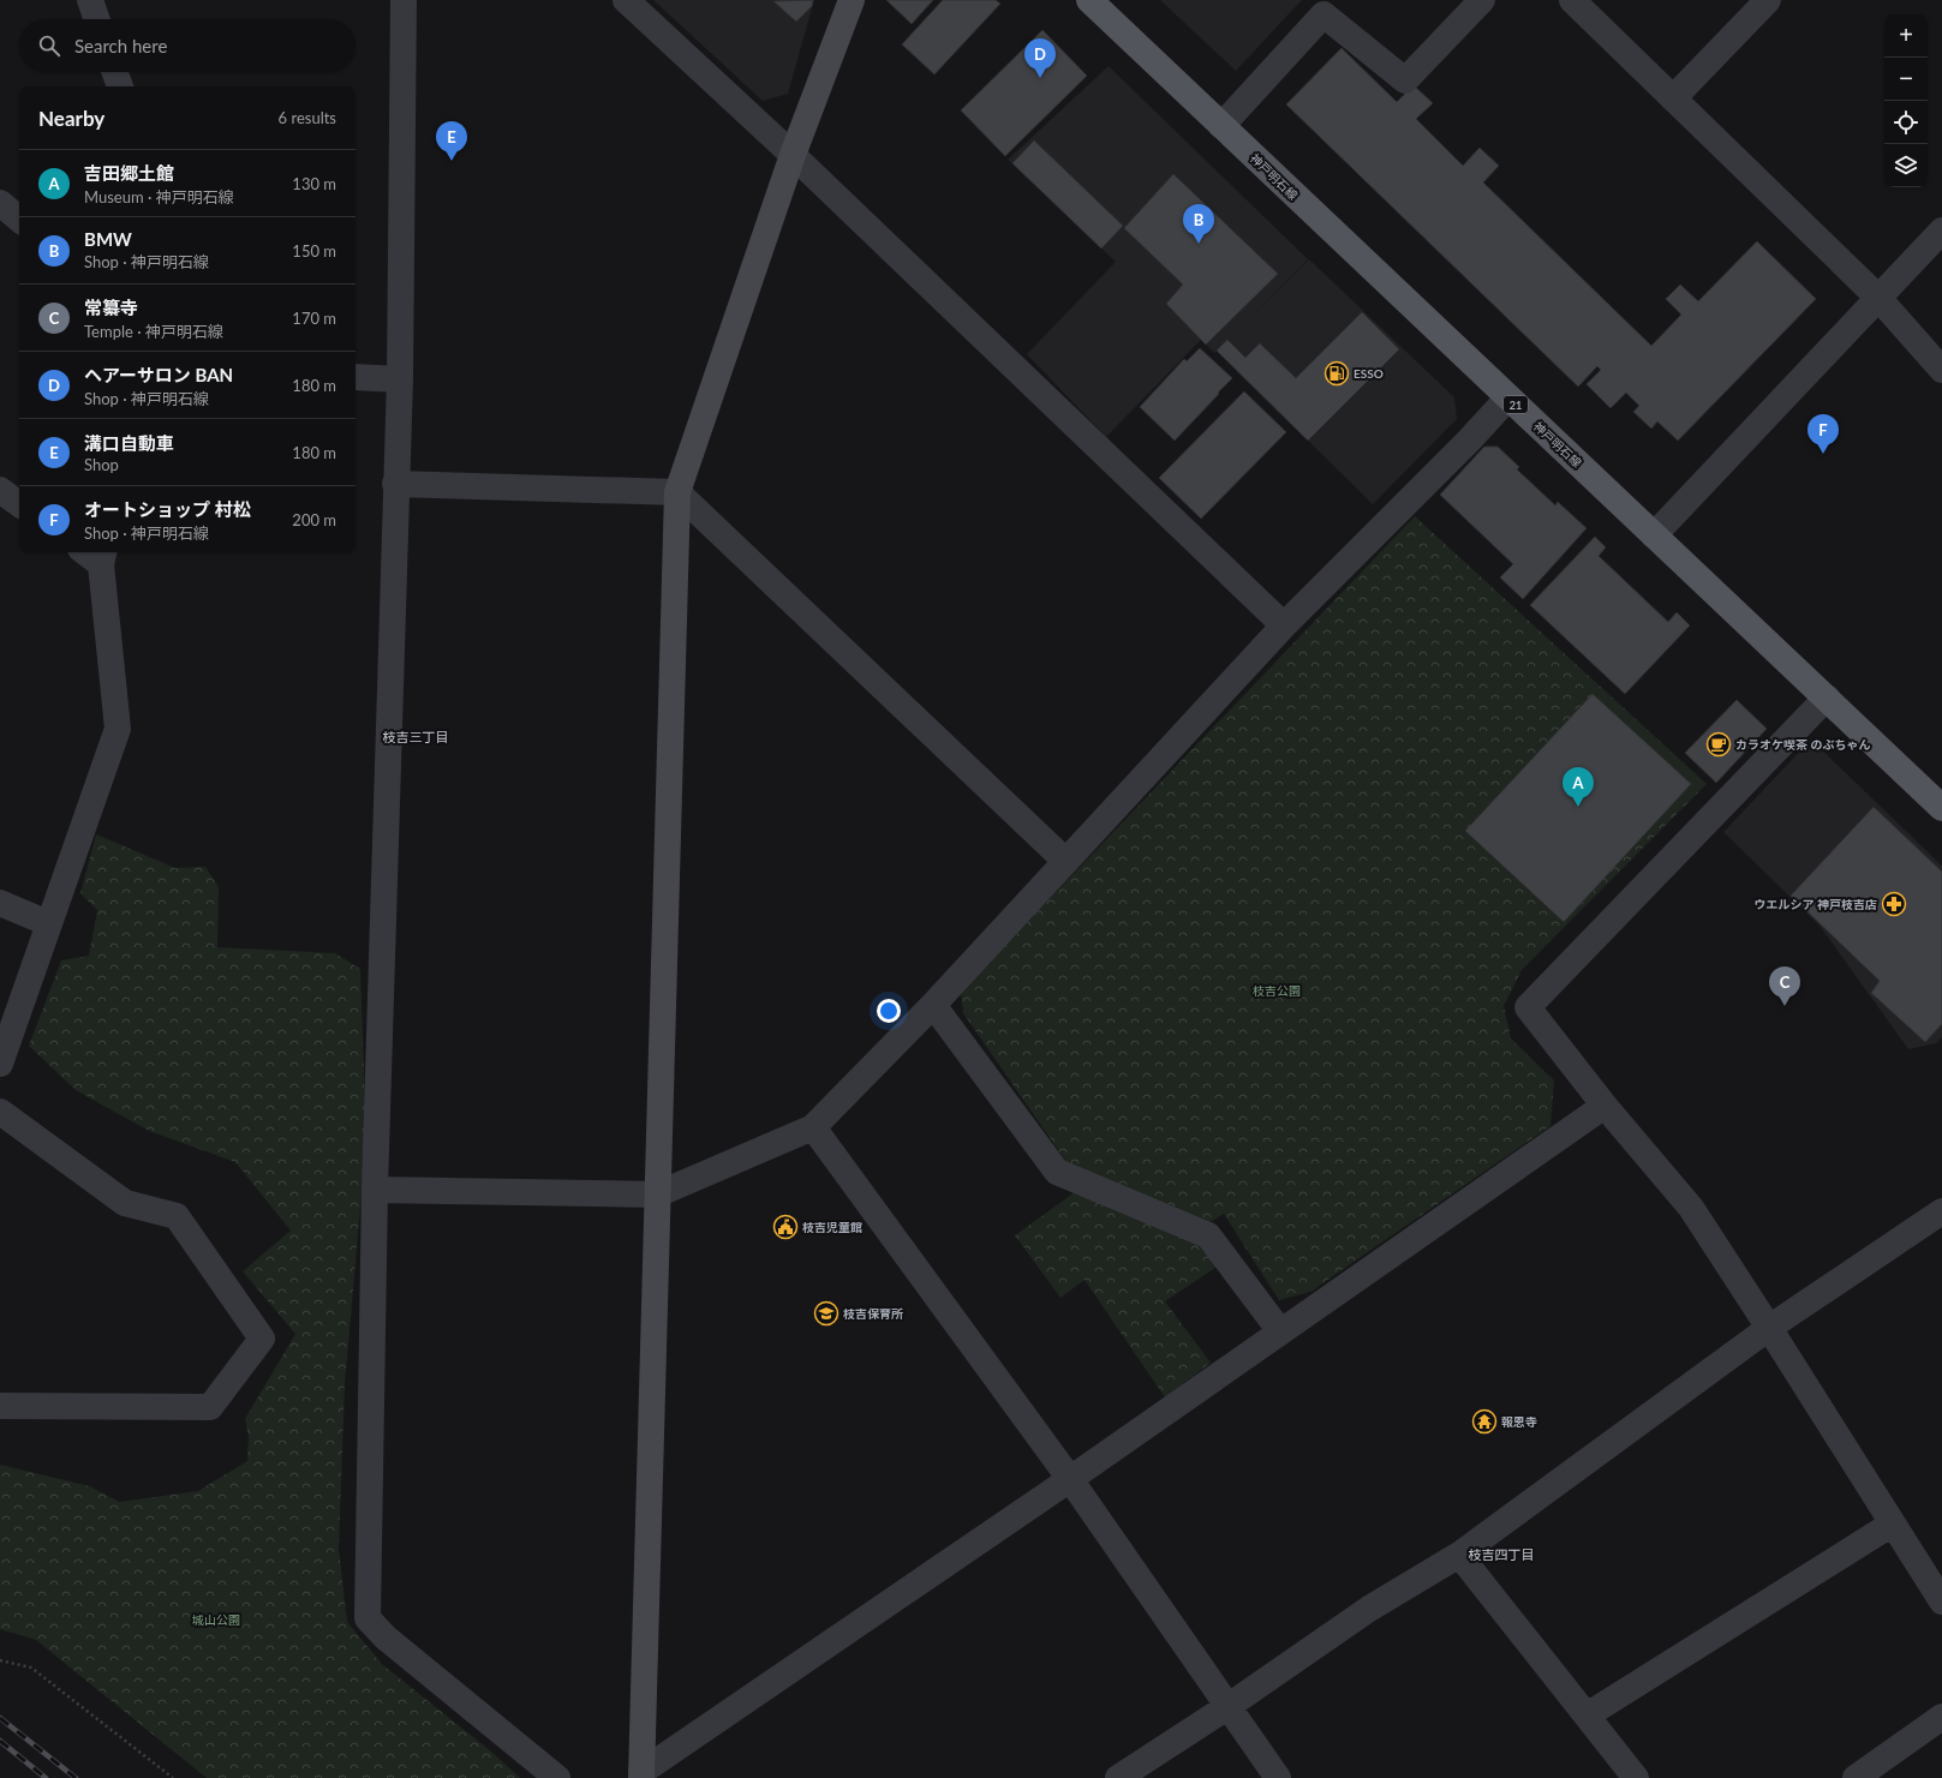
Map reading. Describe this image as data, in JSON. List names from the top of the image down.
{
  "streets": {
    "main road": ["神戸明石線", "21"]
  },
  "districts": ["枝吉三丁目", "枝吉四丁目"],
  "parks": ["枝吉公園", "城山公園"],
  "places": {
    "fuel station": ["ESSO"],
    "cafe": ["カラオケ喫茶 のぶちゃん"],
    "pharmacy": ["ウエルシア 神戸枝吉店"],
    "public building": ["枝吉児童館"],
    "school or university": ["枝吉保育所"],
    "temple": ["報恩寺"]
  },
  "page": {
    "map_buttons": ["+", "−"],
    "search": "Search here",
    "pins": [
      "D",
      "E",
      "B",
      "F",
      "A",
      "C"
    ],
    "heading": ["Nearby", "6 results"],
    "list": [
      {
        "mark": "A",
        "name": "吉田郷土館",
        "note": "Museum · 神戸明石線",
        "value": "130 m"
      },
      {
        "mark": "B",
        "name": "BMW",
        "note": "Shop · 神戸明石線",
        "value": "150 m"
      },
      {
        "mark": "C",
        "name": "常纂寺",
        "note": "Temple · 神戸明石線",
        "value": "170 m"
      },
      {
        "mark": "D",
        "name": "ヘアーサロン BAN",
        "note": "Shop · 神戸明石線",
        "value": "180 m"
      },
      {
        "mark": "E",
        "name": "溝口自動車",
        "note": "Shop",
        "value": "180 m"
      },
      {
        "mark": "F",
        "name": "オートショップ 村松",
        "note": "Shop · 神戸明石線",
        "value": "200 m"
      }
    ]
  }
}
